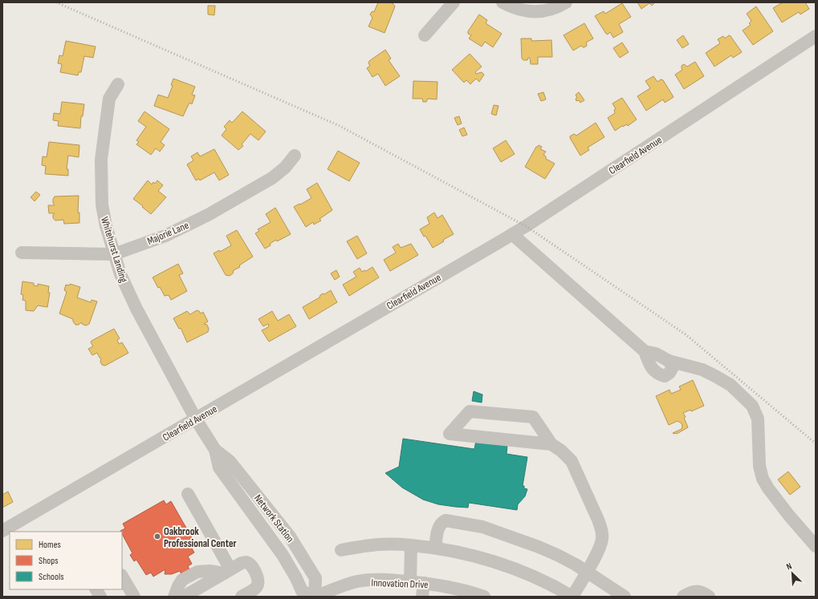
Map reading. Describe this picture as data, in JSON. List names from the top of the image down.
{
  "streets": {
    "street": [
      "Clearfield Avenue",
      "Majorie Lane",
      "Whitehurst Landing",
      "Network Station",
      "Innovation Drive"
    ]
  },
  "crossings": [
    ["Clearfield Avenue", "Whitehurst Landing"],
    ["Clearfield Avenue", "Network Station"],
    ["Majorie Lane", "Whitehurst Landing"],
    ["Whitehurst Landing", "Network Station"],
    ["Network Station", "Innovation Drive"]
  ],
  "places": ["Oakbrook Professional Center"],
  "legend": ["Homes", "Shops", "Schools"],
  "north": "top left"
}
